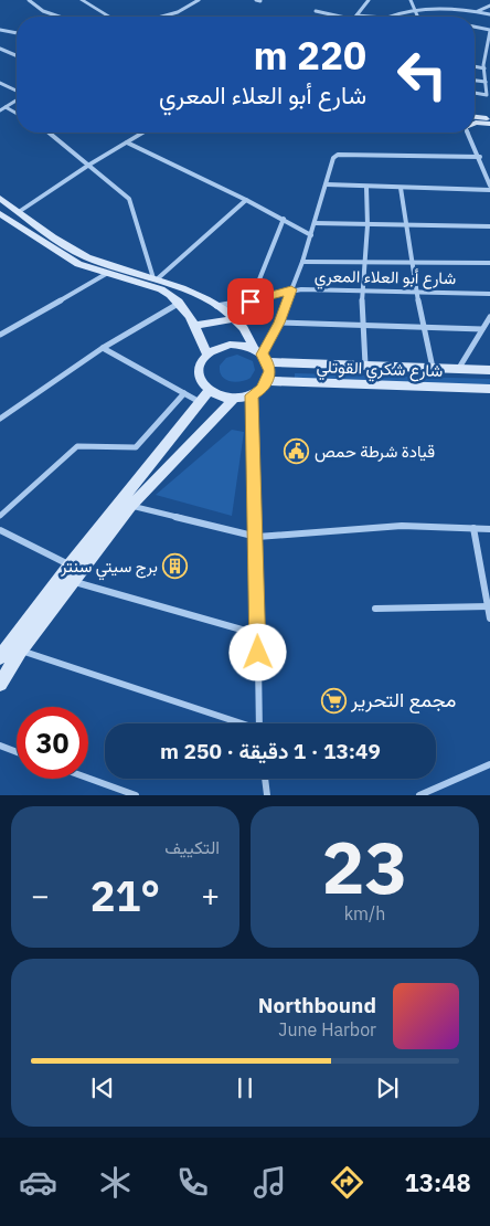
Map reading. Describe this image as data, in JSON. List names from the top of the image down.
{
  "streets": {
    "main road": ["شارع شكري القوتلي"],
    "street": ["شارع أبو العلاء المعري"]
  },
  "places": {
    "public building": ["قيادة شرطة حمص"],
    "building": ["برج سيتي سنتر"],
    "supermarket": ["مجمع التحرير"]
  },
  "page": {
    "turn": ["220 m", "شارع أبو العلاء المعري"],
    "limit": "30",
    "trip": "13:49 · 1 دقيقة · 250 m",
    "tile": [
      ["23", "km/h"],
      "التكييف"
    ],
    "heat": ["−", "21°", "+"],
    "song": ["Northbound", "June Harbor"],
    "tabs": "13:48"
  }
}
